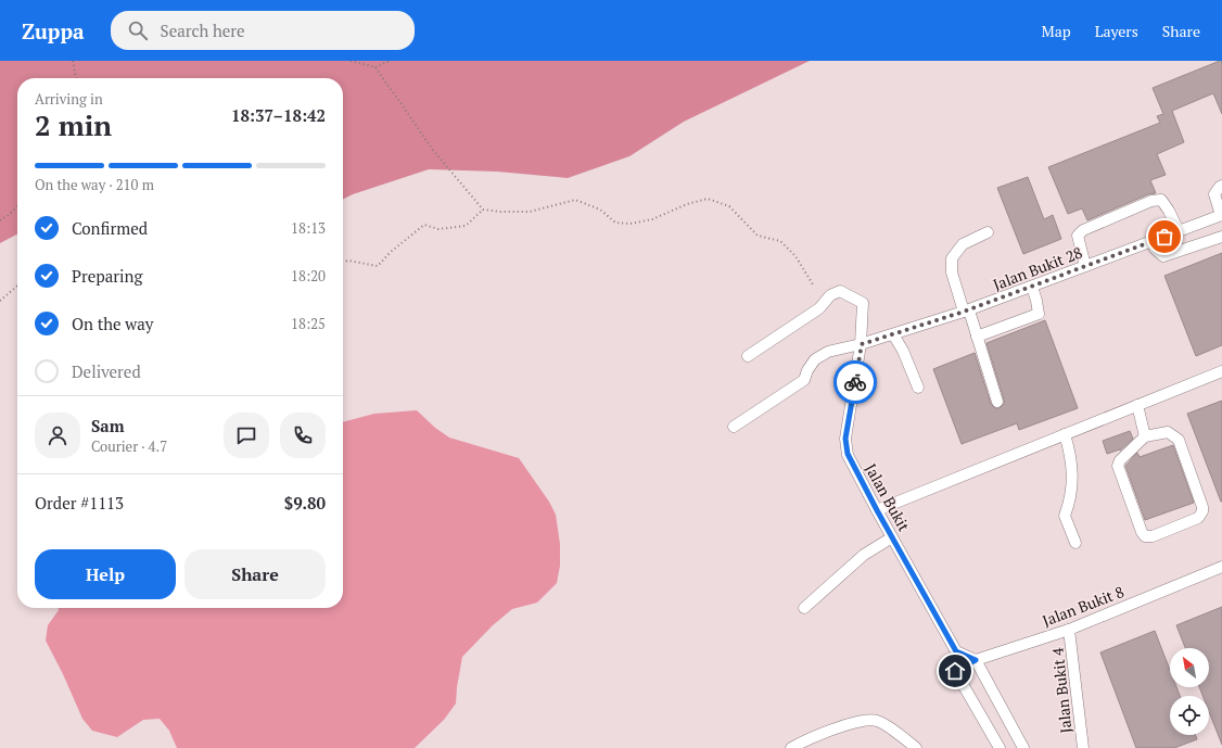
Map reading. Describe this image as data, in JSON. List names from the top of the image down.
{
  "streets": {
    "street": [
      "Jalan Bukit 28",
      "Jalan Bukit",
      "Jalan Bukit 8",
      "Jalan Bukit 4"
    ]
  },
  "crossings": [
    ["Jalan Bukit 28", "Jalan Bukit"],
    ["Jalan Bukit 8", "Jalan Bukit 4"]
  ],
  "north": "top left",
  "page": {
    "header": "Zuppa",
    "search": "Search here",
    "nav": ["Map", "Layers", "Share"],
    "heading": ["2 min", "Arriving in", "18:37–18:42"],
    "panel": [
      "Sam",
      "Courier · 4.7",
      "Order #1113",
      "$9.80"
    ],
    "bar": "On the way · 210 m",
    "list": [
      ["Confirmed", "18:13"],
      ["Preparing", "18:20"],
      ["On the way", "18:25"],
      "Delivered"
    ],
    "buttons": ["Help", "Share"]
  }
}
